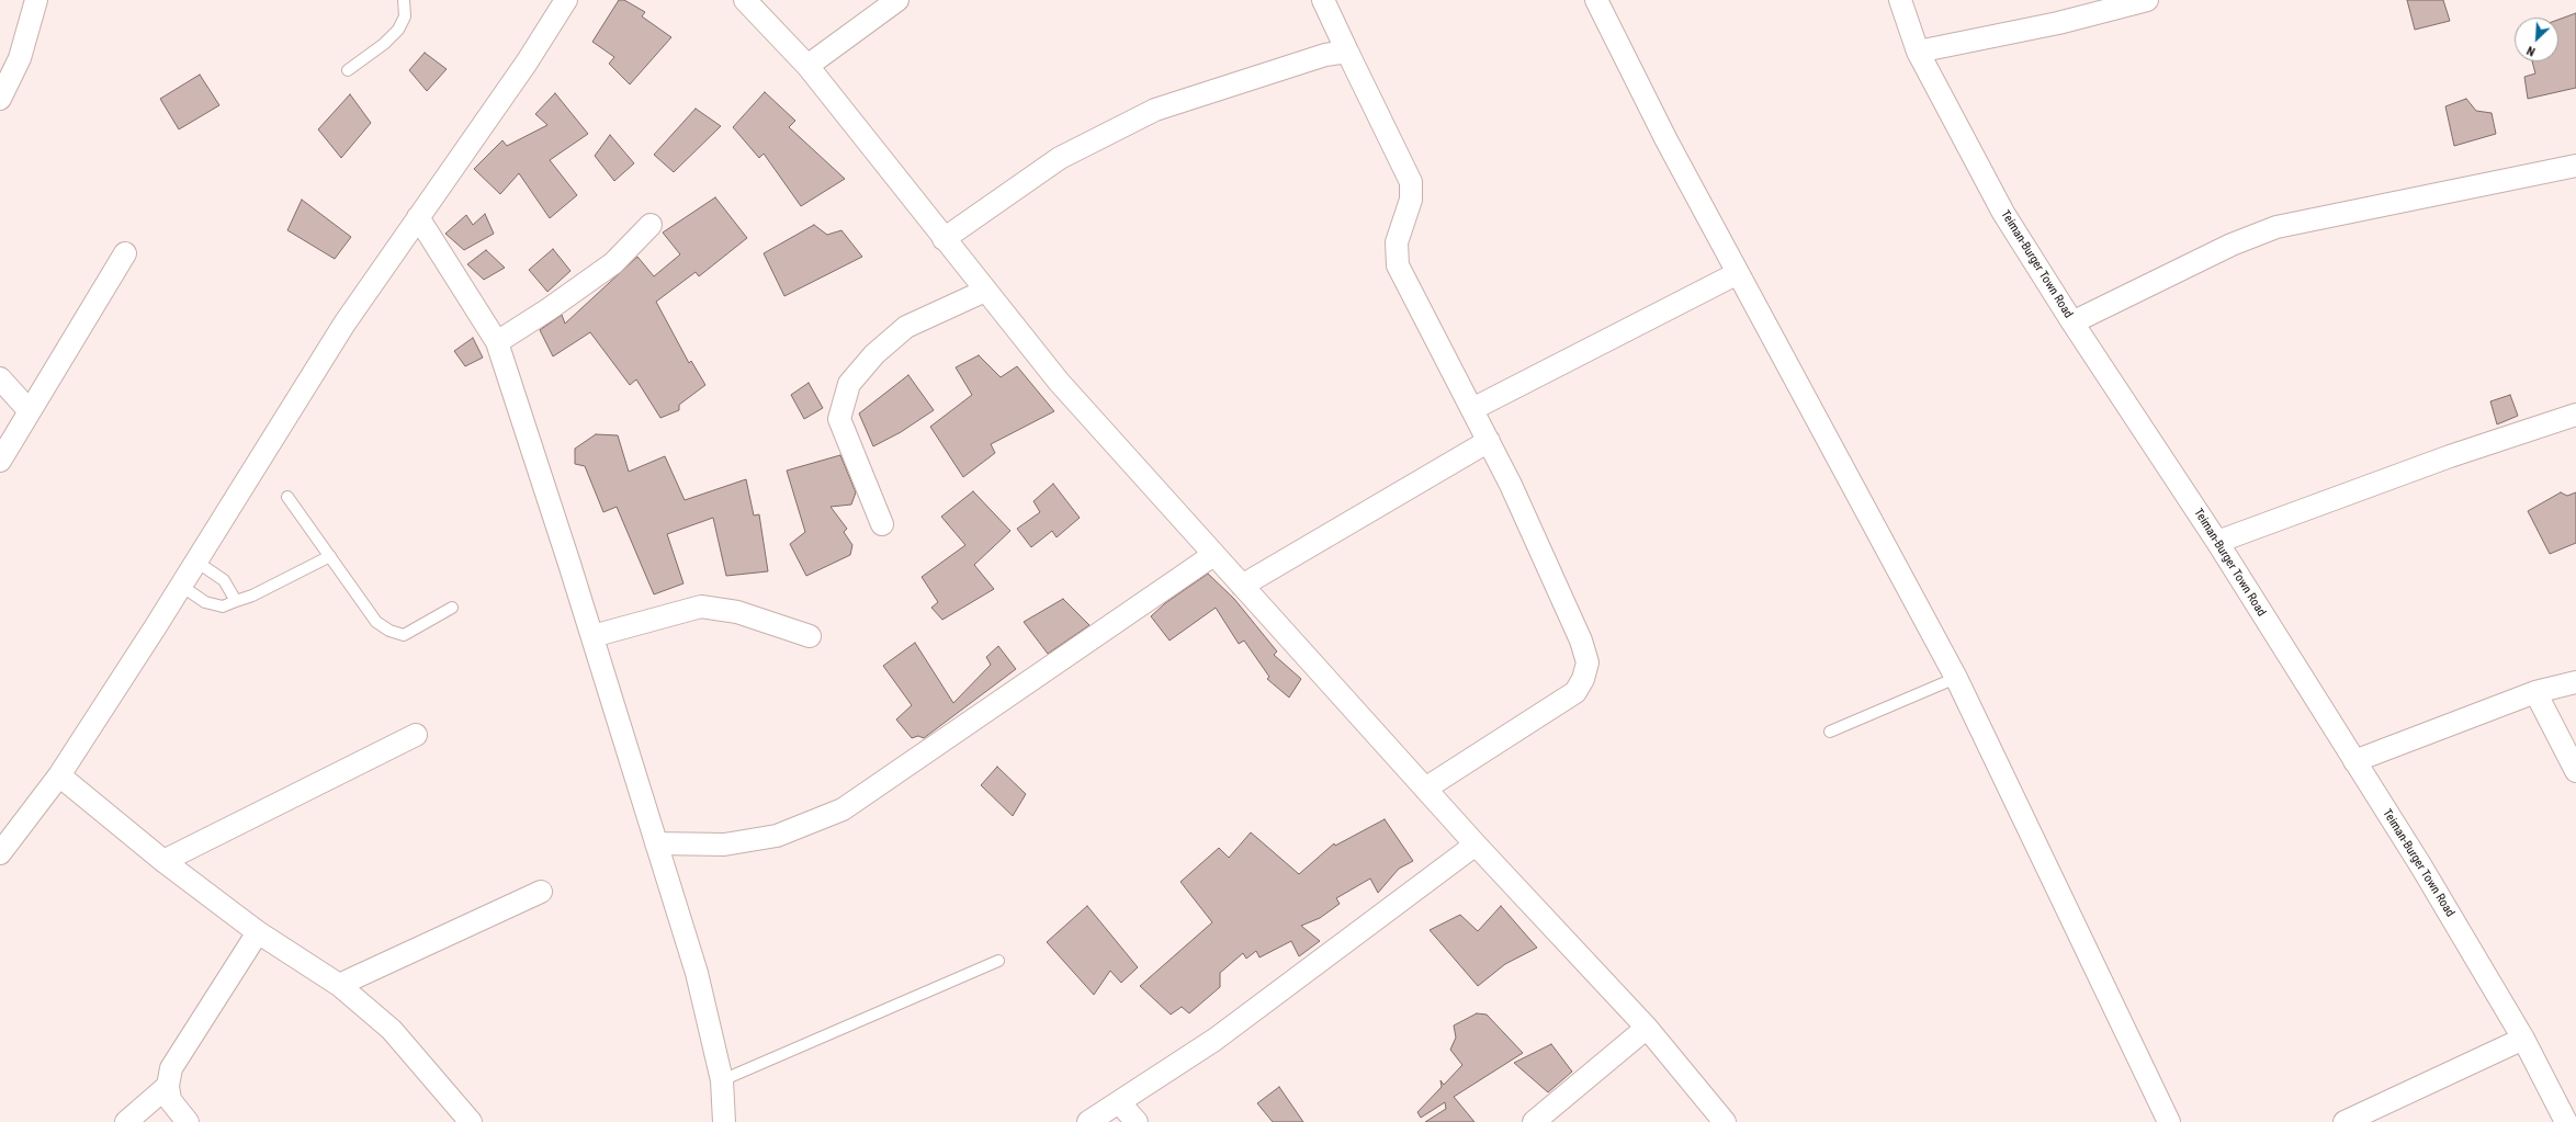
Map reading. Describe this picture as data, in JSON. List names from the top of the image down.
{
  "streets": {
    "street": ["Teiman-Burger Town Road"]
  },
  "north": "bottom left"
}
